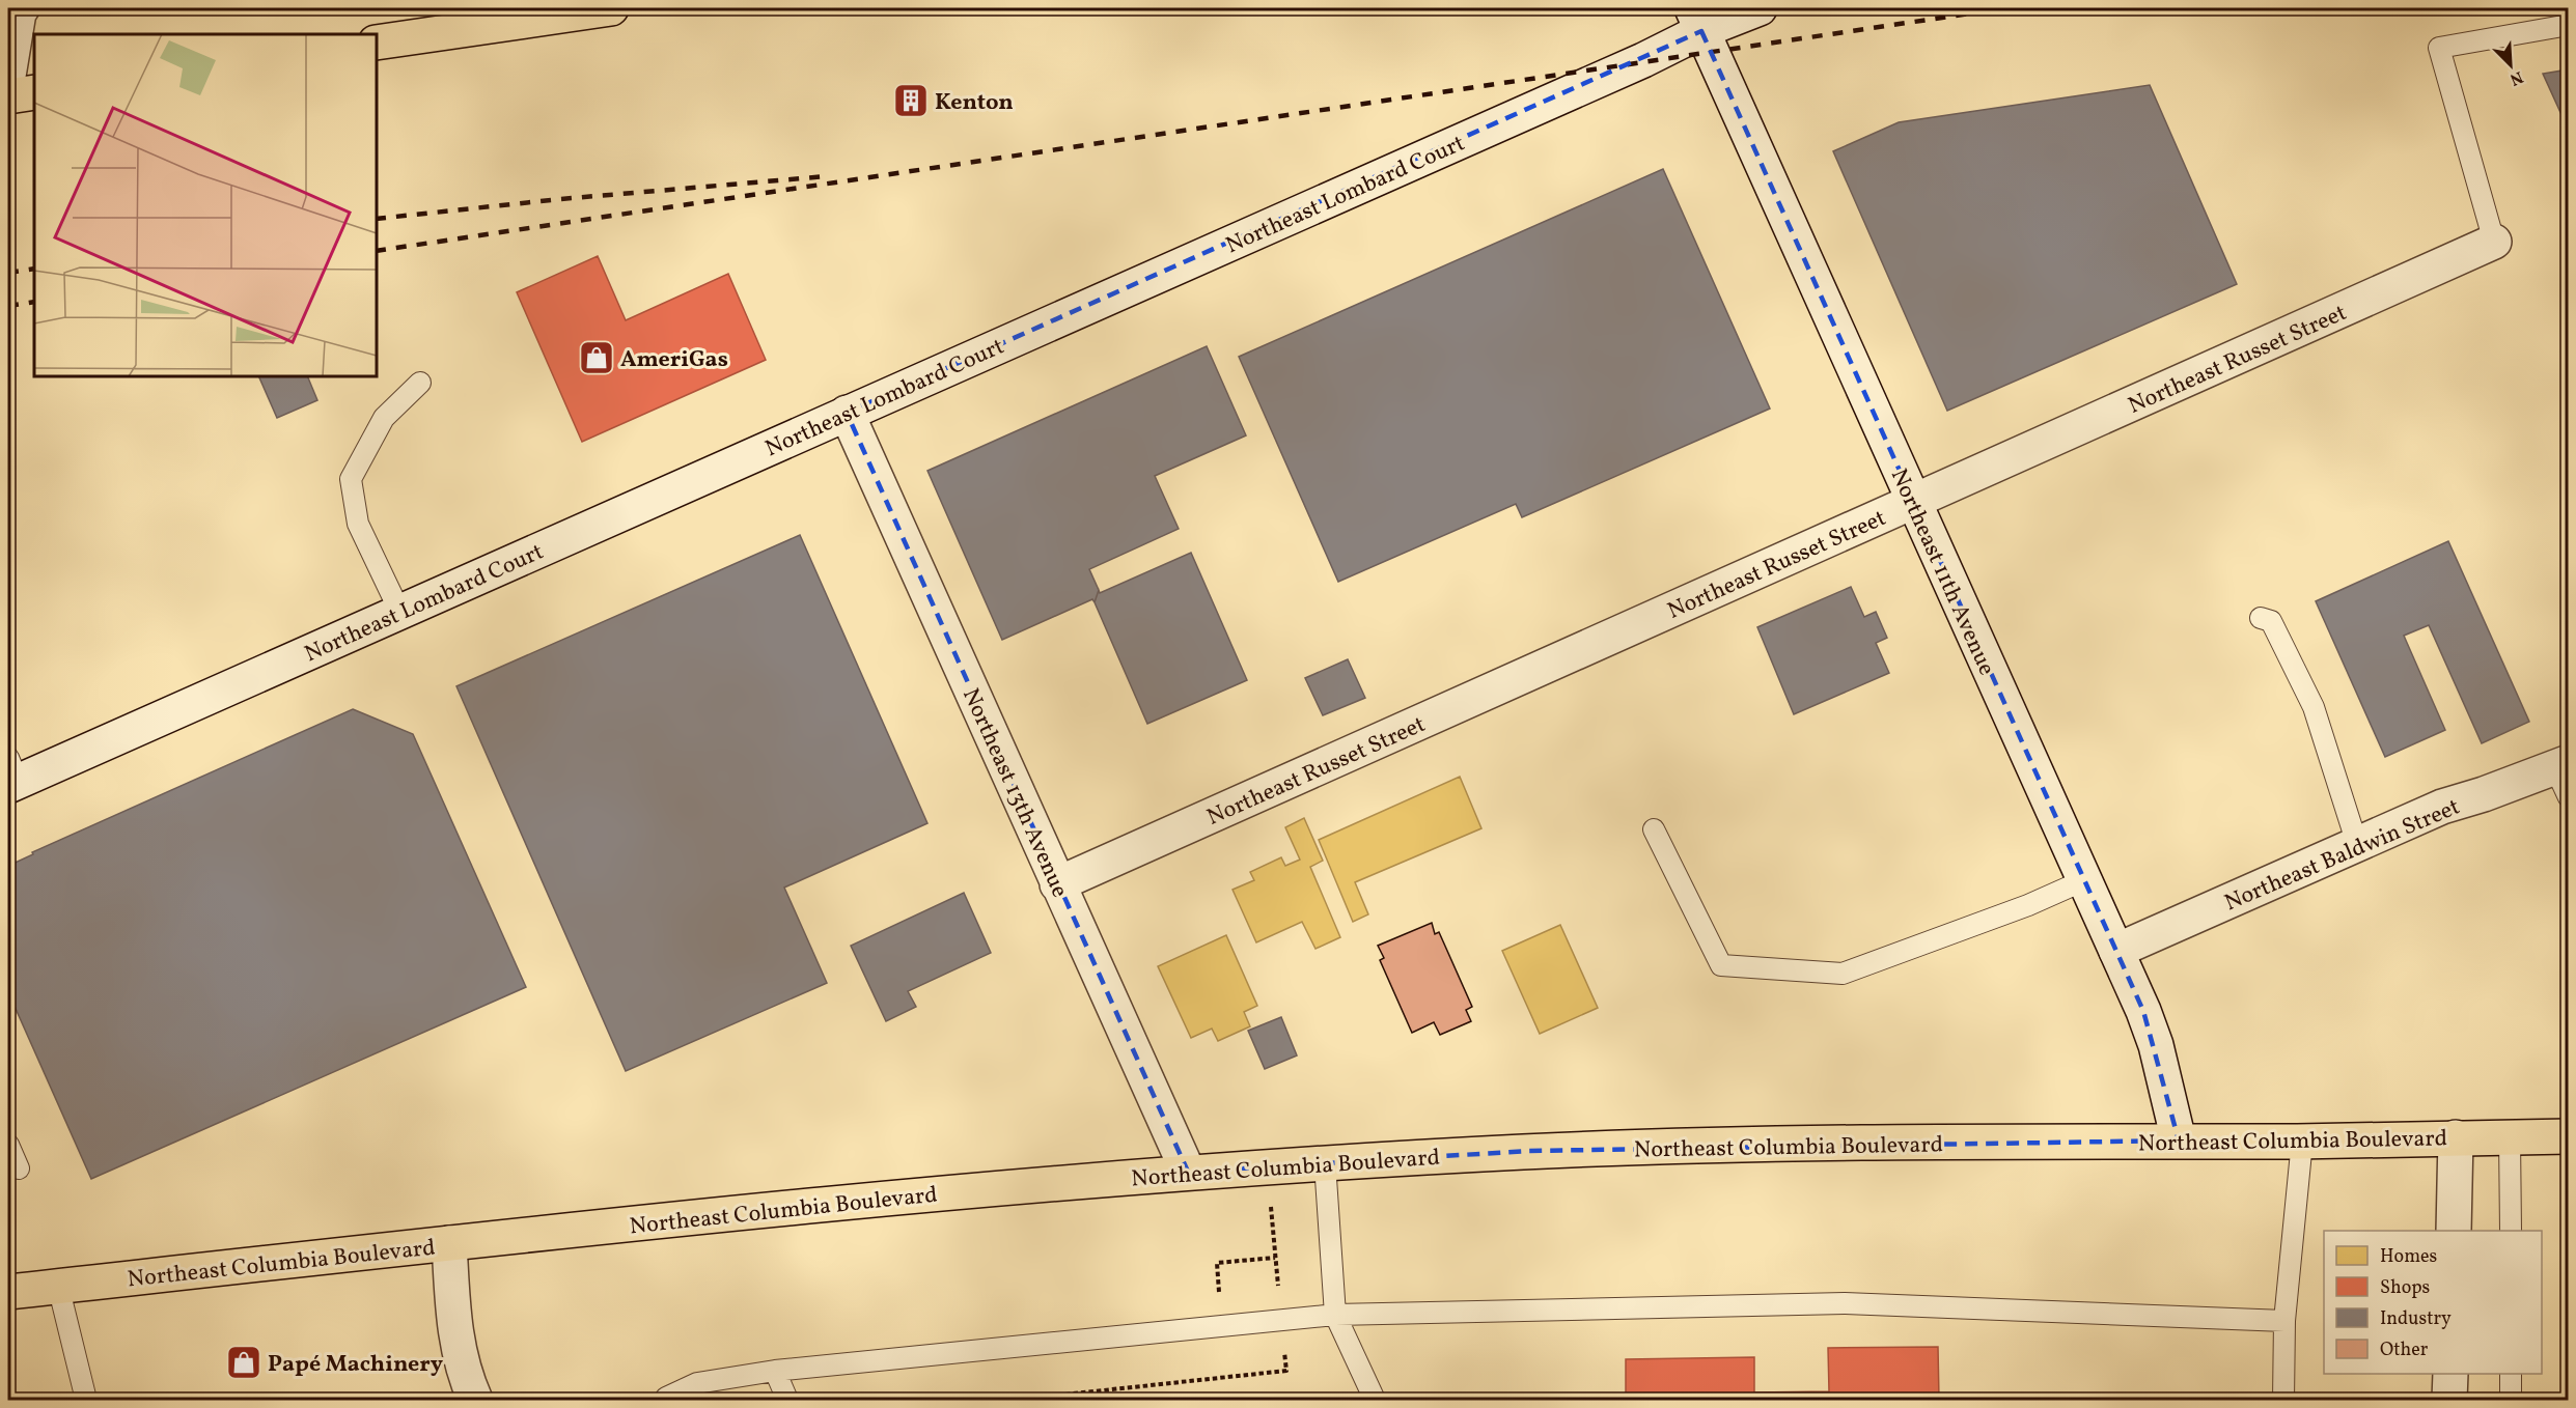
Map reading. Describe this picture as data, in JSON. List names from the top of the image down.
{
  "streets": {
    "main road": ["Northeast Columbia Boulevard"],
    "street": [
      "Northeast Lombard Court",
      "Northeast Russet Street",
      "Northeast 11th Avenue",
      "Northeast 13th Avenue",
      "Northeast Baldwin Street"
    ]
  },
  "crossings": [
    ["Northeast Lombard Court", "Northeast 11th Avenue"],
    ["Northeast Lombard Court", "Northeast 13th Avenue"],
    ["Northeast Russet Street", "Northeast 11th Avenue"],
    ["Northeast Russet Street", "Northeast 13th Avenue"],
    ["Northeast 11th Avenue", "Northeast Baldwin Street"],
    ["Northeast 11th Avenue", "Northeast Columbia Boulevard"],
    ["Northeast 13th Avenue", "Northeast Columbia Boulevard"]
  ],
  "places": {
    "building": ["Kenton"],
    "shop": ["AmeriGas", "Papé Machinery"]
  },
  "legend": [
    "Homes",
    "Shops",
    "Industry",
    "Other"
  ],
  "north": "bottom right"
}
